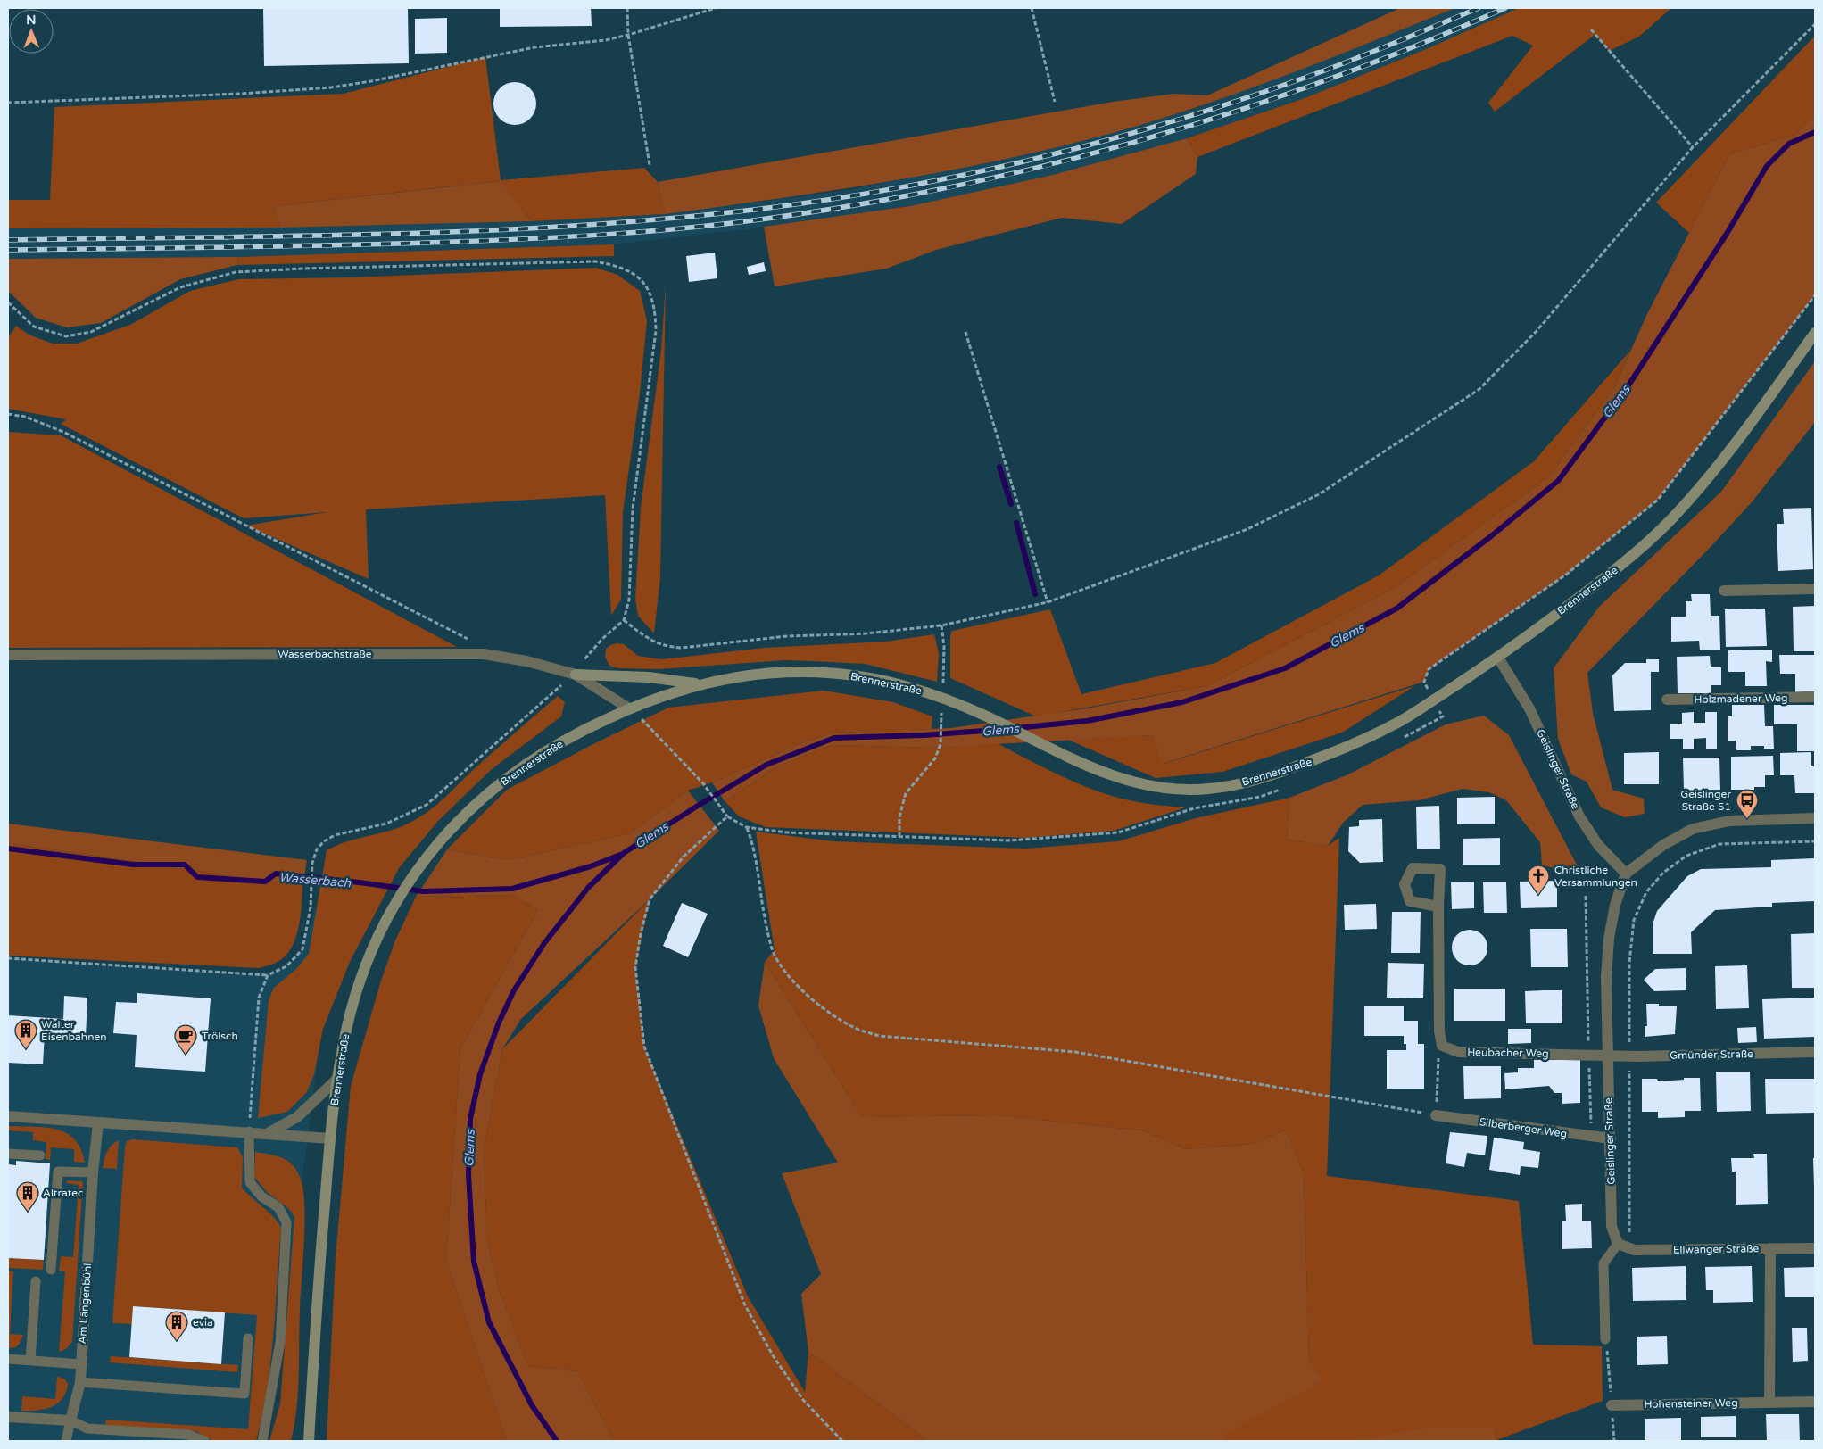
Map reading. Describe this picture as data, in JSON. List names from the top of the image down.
{
  "streets": {
    "main road": ["Brennerstraße"],
    "street": [
      "Wasserbachstraße",
      "Holzmadener Weg",
      "Geislinger Straße",
      "Heubacher Weg",
      "Gmünder Straße",
      "Silberberger Weg",
      "Ellwanger Straße",
      "Am Längenbühl",
      "Hohensteiner Weg"
    ]
  },
  "crossings": [
    ["Brennerstraße", "Wasserbachstraße"],
    ["Brennerstraße", "Geislinger Straße"],
    ["Geislinger Straße", "Heubacher Weg"],
    ["Geislinger Straße", "Gmünder Straße"],
    ["Geislinger Straße", "Silberberger Weg"],
    ["Geislinger Straße", "Ellwanger Straße"],
    ["Heubacher Weg", "Gmünder Straße"]
  ],
  "water": ["Glems", "Wasserbach"],
  "places": {
    "bus stop": ["Geislinger Straße 51"],
    "church": ["Christliche Versammlungen"],
    "building": ["Walter Eisenbahnen", "Altratec", "evia"],
    "cafe": ["Trölsch"]
  },
  "north": "top"
}
